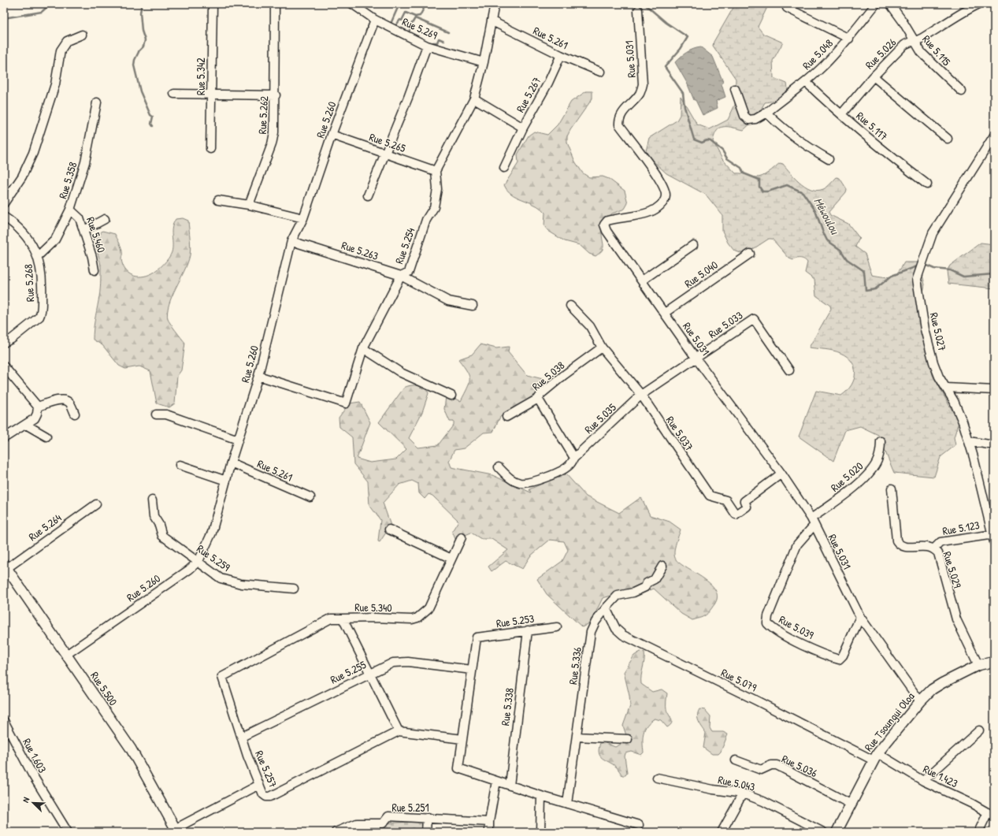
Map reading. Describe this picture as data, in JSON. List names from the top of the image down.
{
  "streets": {
    "main road": ["Rue 5.500", "Rue Tsoungui Oloa"],
    "street": [
      "Rue 5.269",
      "Rue 5.261",
      "Rue 5.115",
      "Rue 5.026",
      "Rue 5.048",
      "Rue 5.031",
      "Rue 5.342",
      "Rue 5.267",
      "Rue 5.262",
      "Rue 5.260",
      "Rue 5.117",
      "Rue 5.265",
      "Rue 5.358",
      "Rue 5.460",
      "Rue 5.254",
      "Rue 5.263",
      "Rue 5.040",
      "Rue 5.268",
      "Rue 5.033",
      "Rue 5.027",
      "Rue 5.038",
      "Rue 5.035",
      "Rue 5.037",
      "Rue 5.020",
      "Rue 5.264",
      "Rue 5.123",
      "Rue 5.259",
      "Rue 5.029",
      "Rue 5.340",
      "Rue 5.253",
      "Rue 5.039",
      "Rue 5.336",
      "Rue 5.255",
      "Rue 5.079",
      "Rue 5.338",
      "Rue 1.603",
      "Rue 5.036",
      "Rue 5.257",
      "Rue 1.423",
      "Rue 5.043",
      "Rue 5.251"
    ]
  },
  "crossings": [
    ["Rue 5.269", "Rue 5.260"],
    ["Rue 5.261", "Rue 5.267"],
    ["Rue 5.261", "Rue 5.260"],
    ["Rue 5.115", "Rue 5.026"],
    ["Rue 5.026", "Rue 5.117"],
    ["Rue 5.048", "Rue 5.117"],
    ["Rue 5.031", "Rue 5.040"],
    ["Rue 5.031", "Rue 5.033"],
    ["Rue 5.031", "Rue 5.037"],
    ["Rue 5.031", "Rue 5.020"],
    ["Rue 5.031", "Rue 5.039"],
    ["Rue 5.031", "Rue Tsoungui Oloa"],
    ["Rue 5.260", "Rue 5.265"],
    ["Rue 5.260", "Rue 5.254"],
    ["Rue 5.260", "Rue 5.263"],
    ["Rue 5.260", "Rue 5.259"],
    ["Rue 5.260", "Rue 5.500"],
    ["Rue 5.265", "Rue 5.254"],
    ["Rue 5.358", "Rue 5.460"],
    ["Rue 5.358", "Rue 5.268"],
    ["Rue 5.254", "Rue 5.263"],
    ["Rue 5.033", "Rue 5.035"],
    ["Rue 5.033", "Rue 5.037"],
    ["Rue 5.027", "Rue 5.123"],
    ["Rue 5.038", "Rue 5.037"],
    ["Rue 5.035", "Rue 5.037"],
    ["Rue 5.020", "Rue 5.039"],
    ["Rue 5.264", "Rue 5.500"],
    ["Rue 5.123", "Rue 5.029"],
    ["Rue 5.029", "Rue Tsoungui Oloa"],
    ["Rue 5.340", "Rue 5.255"],
    ["Rue 5.340", "Rue 5.257"],
    ["Rue 5.253", "Rue 5.255"],
    ["Rue 5.253", "Rue 5.338"],
    ["Rue 5.336", "Rue 5.079"],
    ["Rue 5.255", "Rue 5.257"],
    ["Rue 5.079", "Rue Tsoungui Oloa"],
    ["Rue 5.079", "Rue 1.423"],
    ["Rue Tsoungui Oloa", "Rue 5.036"],
    ["Rue Tsoungui Oloa", "Rue 1.423"]
  ],
  "water": ["Méwoulou"],
  "north": "top left"
}
